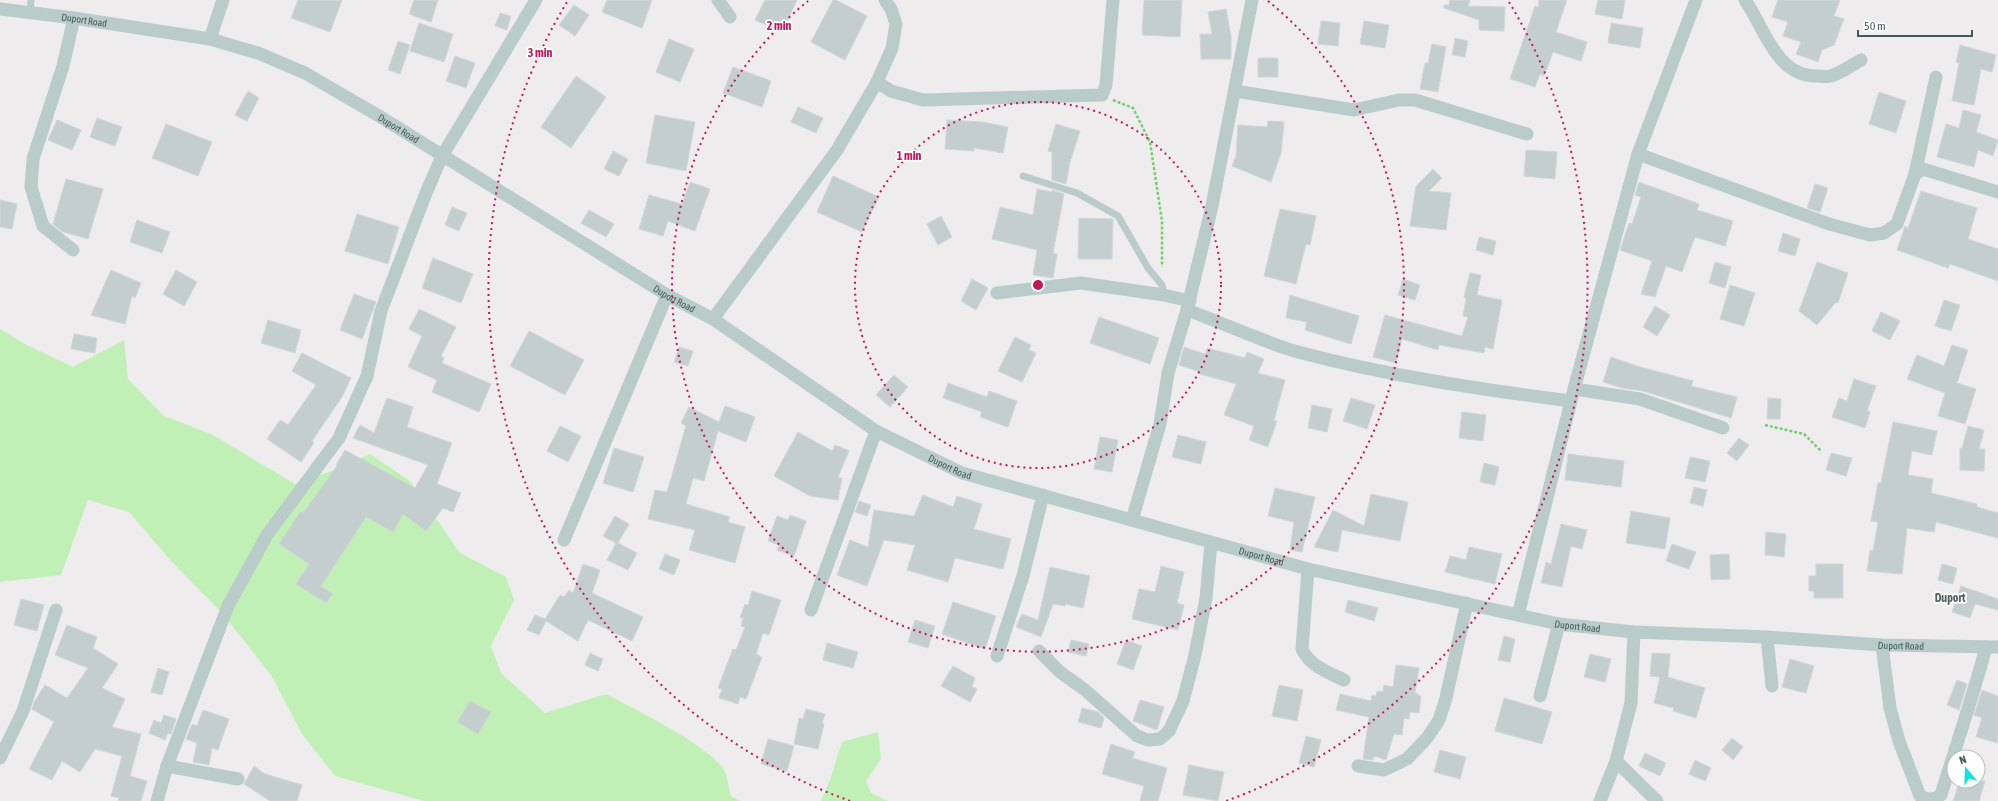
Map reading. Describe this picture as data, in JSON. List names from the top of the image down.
{
  "streets": {
    "street": ["Duport Road"]
  },
  "districts": ["Duport"],
  "scale_bar": "50 m",
  "north": "top",
  "rings": ["2 min", "3 min", "1 min"]
}
